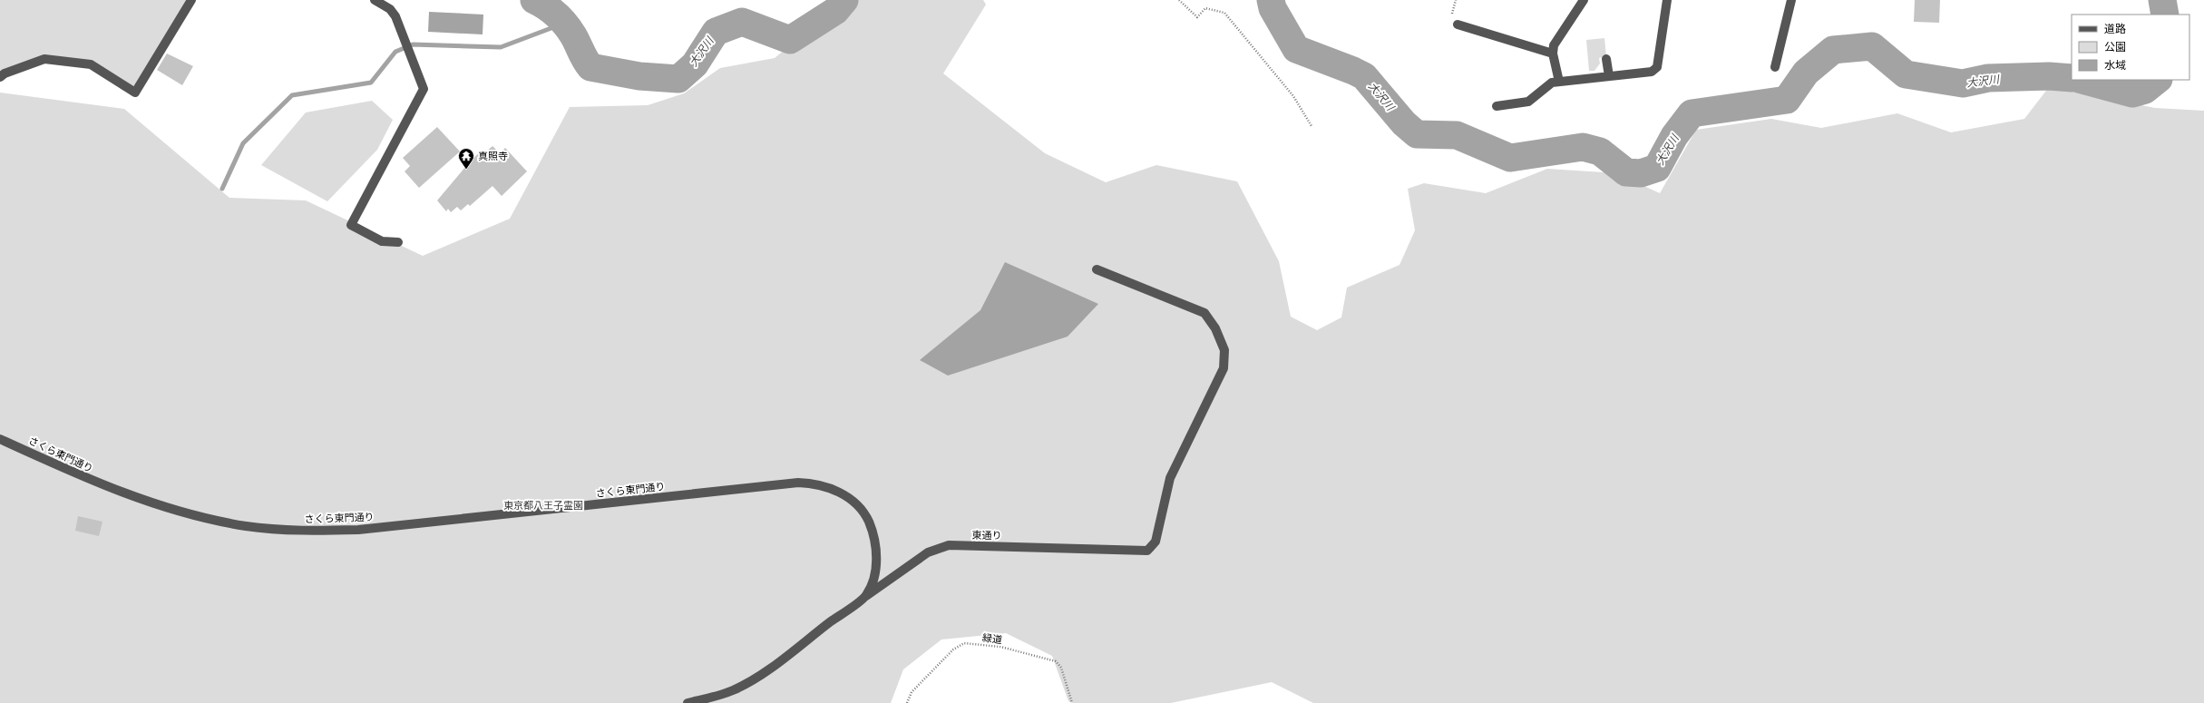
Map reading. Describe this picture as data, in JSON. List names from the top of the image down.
{
  "streets": {
    "street": ["さくら東門通り", "東通り"],
    "path": ["緑道"]
  },
  "crossings": [
    ["さくら東門通り", "東通り"]
  ],
  "water": ["大沢川"],
  "parks": ["東京都八王子霊園"],
  "places": {
    "temple": ["真照寺"]
  },
  "legend": ["道路", "公園", "水域"]
}
